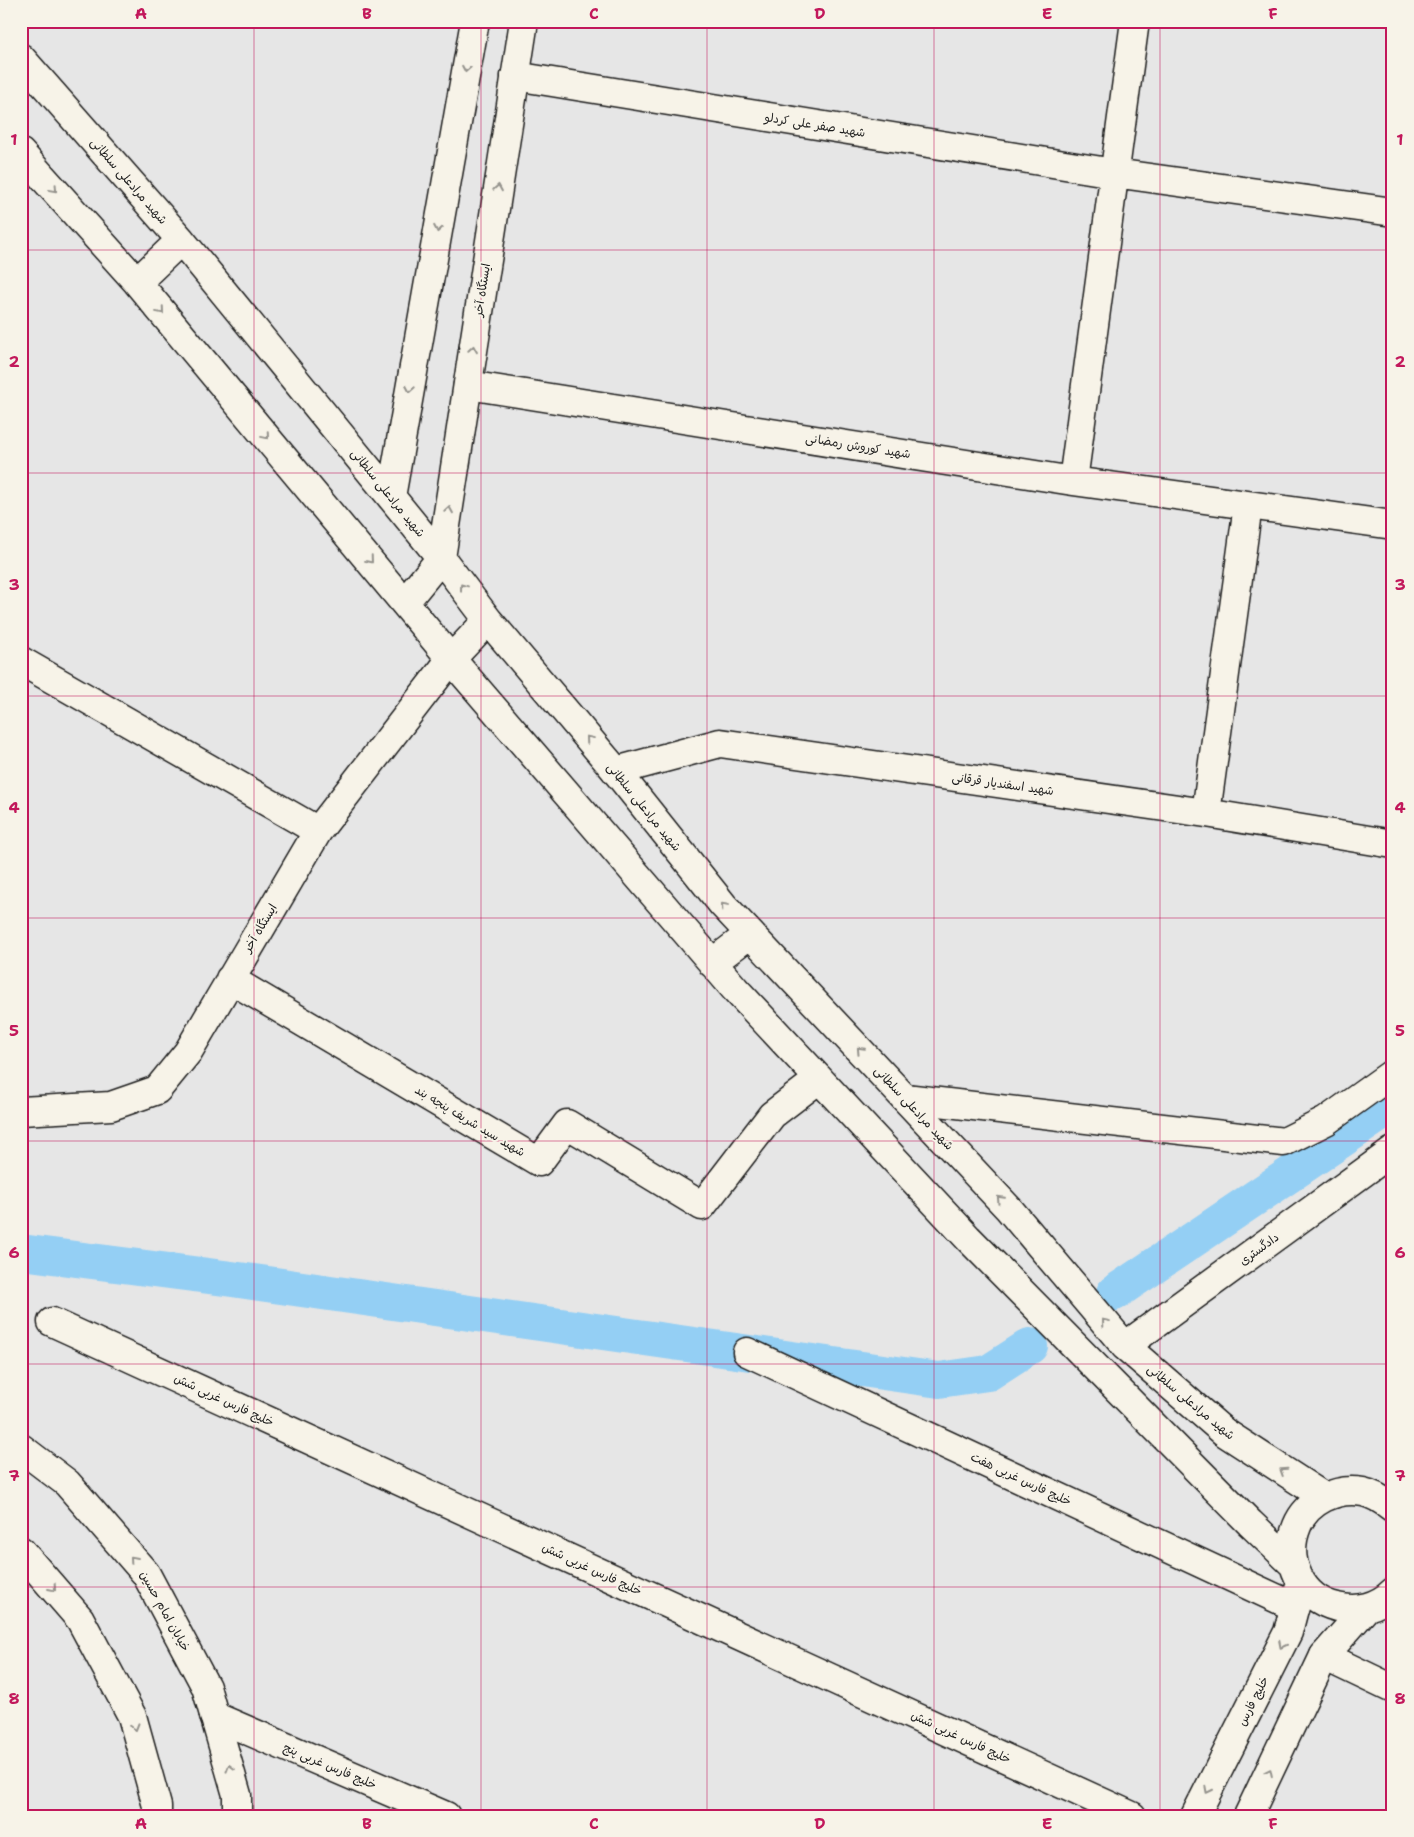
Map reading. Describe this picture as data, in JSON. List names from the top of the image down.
{
  "streets": {
    "street": [
      "شهید صفر علی کردلو",
      "شهید مرادعلی سلطانی",
      "ایستگاه آخر",
      "شهید کوروش رمضانی",
      "شهید اسفندیار قرقانی",
      "شهید سید شریف پنجه بند",
      "دادگستری",
      "خلیج فارس غربی شش",
      "خلیج فارس غربی هفت",
      "خیابان امام حسین",
      "خلیج فارس",
      "خلیج فارس غربی پنج"
    ]
  },
  "crossings": [
    ["شهید صفر علی کردلو", "ایستگاه آخر"],
    ["شهید مرادعلی سلطانی", "ایستگاه آخر"],
    ["شهید مرادعلی سلطانی", "شهید اسفندیار قرقانی"],
    ["شهید مرادعلی سلطانی", "دادگستری"],
    ["شهید مرادعلی سلطانی", "خلیج فارس"],
    ["ایستگاه آخر", "شهید کوروش رمضانی"],
    ["ایستگاه آخر", "شهید سید شریف پنجه بند"],
    ["خلیج فارس غربی هفت", "خلیج فارس"],
    ["خیابان امام حسین", "خلیج فارس غربی پنج"]
  ],
  "grid": {
    "columns": [
      "A",
      "B",
      "C",
      "D",
      "E",
      "F"
    ],
    "rows": [
      "1",
      "2",
      "3",
      "4",
      "5",
      "6",
      "7",
      "8"
    ]
  }
}
